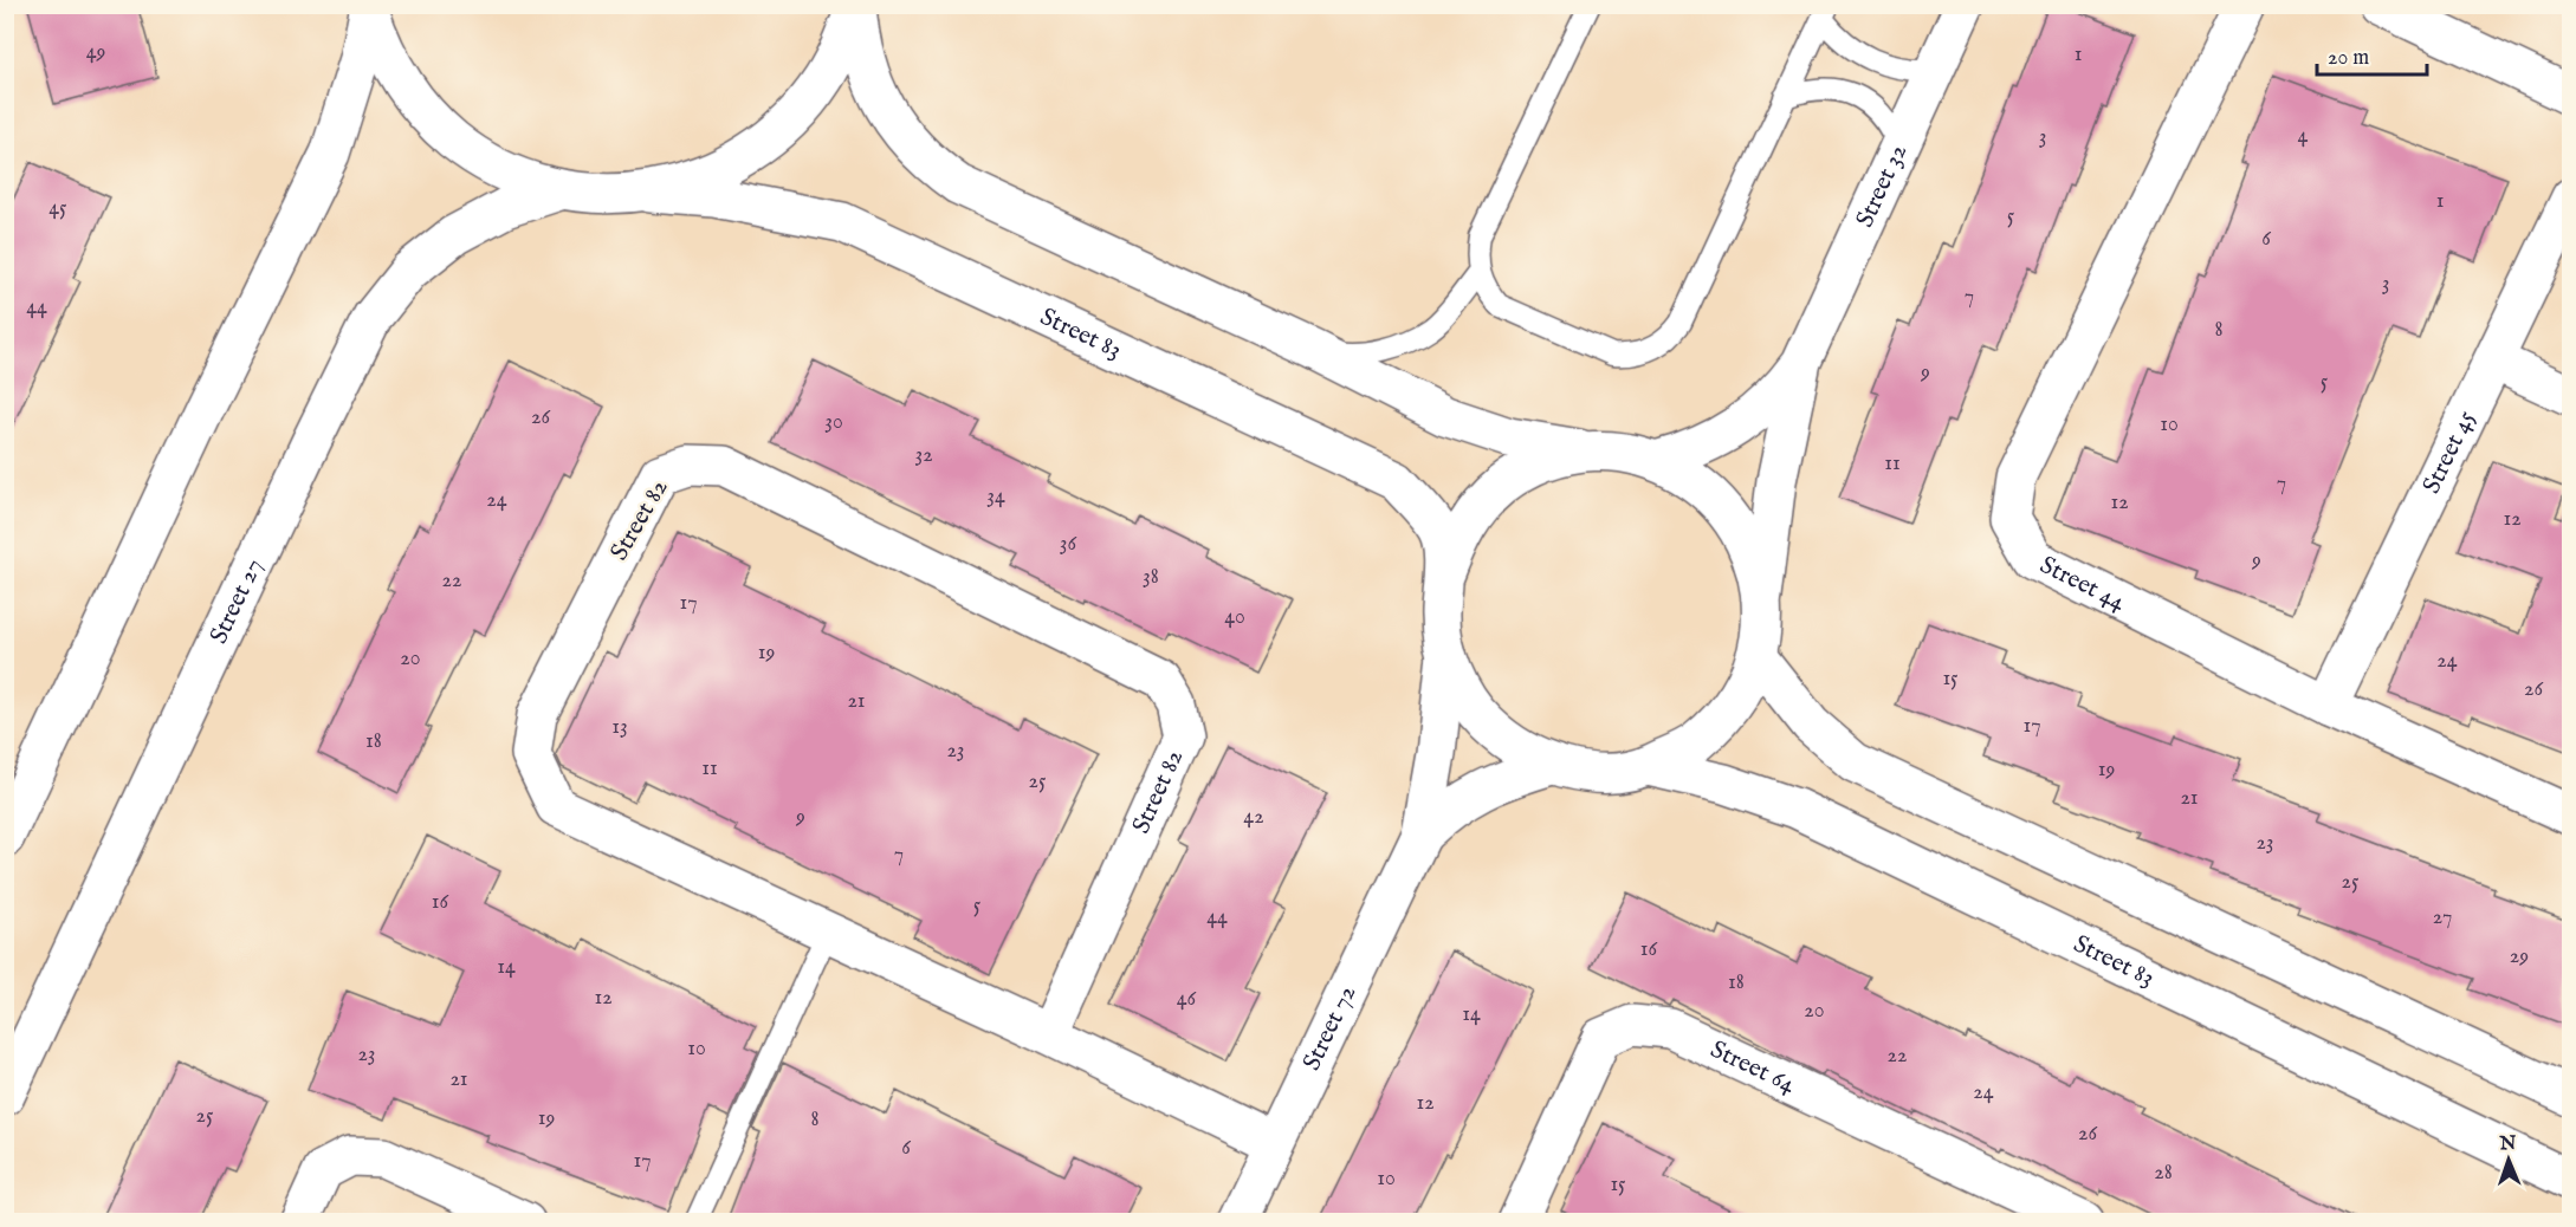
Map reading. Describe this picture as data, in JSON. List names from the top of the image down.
{
  "streets": {
    "street": [
      "Street 32",
      "Street 83",
      "Street 45",
      "Street 82",
      "Street 44",
      "Street 27",
      "Street 72",
      "Street 64"
    ]
  },
  "crossings": [
    ["Street 32", "Street 83"],
    ["Street 45", "Street 44"],
    ["Street 82", "Street 72"]
  ],
  "house_numbers": [
    "49",
    "1",
    "4",
    "3",
    "1",
    "45",
    "5",
    "6",
    "3",
    "7",
    "44",
    "8",
    "9",
    "5",
    "26",
    "30",
    "10",
    "32",
    "11",
    "7",
    "34",
    "24",
    "12",
    "12",
    "36",
    "9",
    "38",
    "22",
    "17",
    "40",
    "19",
    "20",
    "24",
    "15",
    "26",
    "21",
    "17",
    "13",
    "18",
    "23",
    "11",
    "19",
    "25",
    "21",
    "9",
    "42",
    "23",
    "7",
    "25",
    "16",
    "5",
    "44",
    "27",
    "16",
    "29",
    "14",
    "18",
    "12",
    "46",
    "20",
    "14",
    "10",
    "23",
    "22",
    "21",
    "24",
    "12",
    "25",
    "19",
    "8",
    "26",
    "6",
    "17",
    "28",
    "10",
    "15"
  ],
  "scale_bar": "20 m",
  "north": "top"
}
